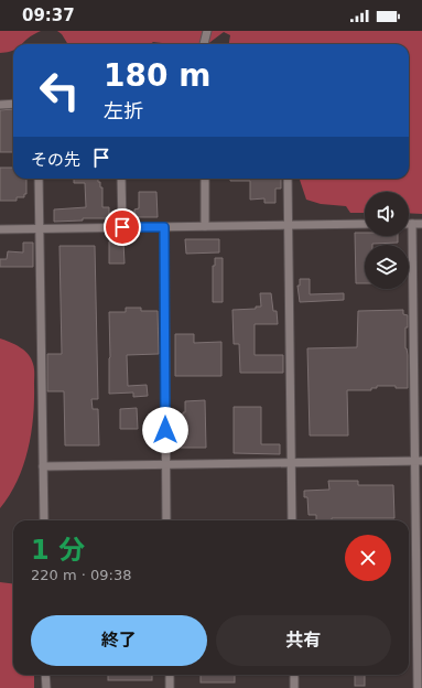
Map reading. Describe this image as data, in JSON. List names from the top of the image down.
{
  "page": {
    "status": "09:37",
    "turn": ["180 m", "左折"],
    "then": "その先",
    "heading": ["1 分", "220 m · 09:38"],
    "buttons": ["終了", "共有"]
  }
}
